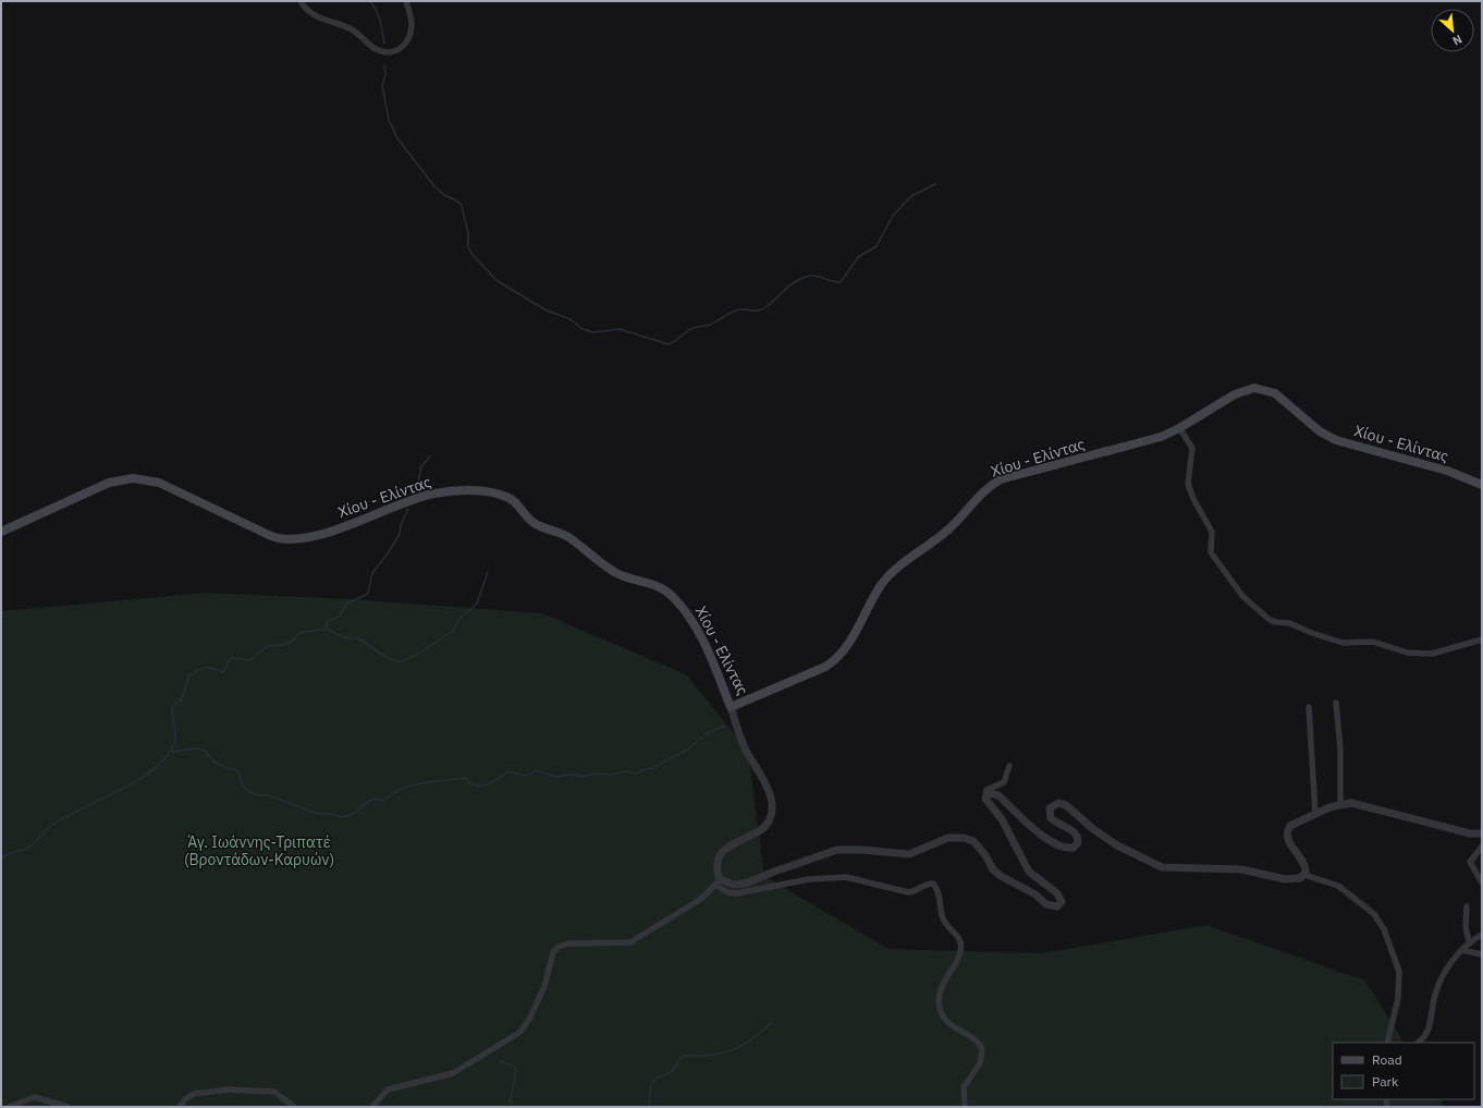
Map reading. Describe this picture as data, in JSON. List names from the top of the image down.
{
  "streets": {
    "main road": ["Χίου - Ελίντας"]
  },
  "parks": ["Άγ. Ιωάννης-Τριπατέ (Βροντάδων-Καρυών)"],
  "legend": ["Road", "Park"],
  "north": "bottom right"
}
